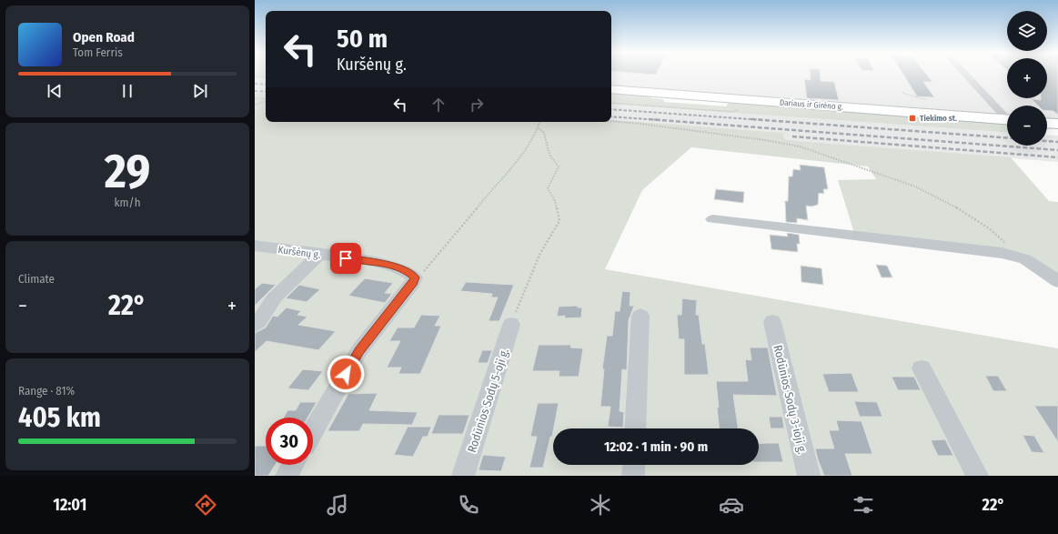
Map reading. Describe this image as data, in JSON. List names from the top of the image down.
{
  "streets": {
    "street": [
      "Dariaus ir Girėno g.",
      "Kuršėnų g.",
      "Rodūnios Sodų 3-ioji g.",
      "Rodūnios Sodų 5-oji g."
    ]
  },
  "places": {
    "transit": ["Tiekimo st."]
  },
  "page": {
    "map_buttons": ["+", "−"],
    "turn": ["50 m", "Kuršėnų g."],
    "song": ["Open Road", "Tom Ferris"],
    "tile": [
      ["29", "km/h"],
      "Climate",
      ["Range · 81%", "405 km"]
    ],
    "heat": ["−", "22°", "+"],
    "limit": "30",
    "trip": "12:02 · 1 min · 90 m",
    "tabs": ["12:01", "22°"]
  }
}
